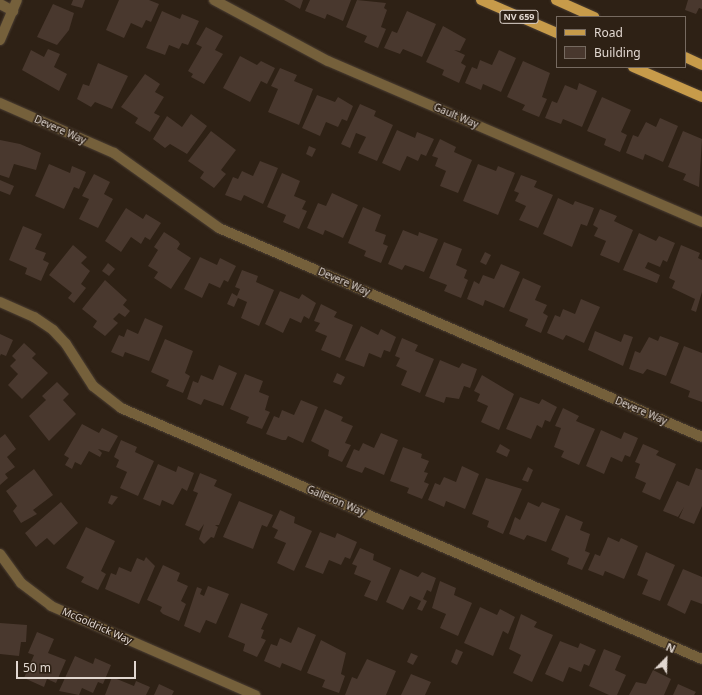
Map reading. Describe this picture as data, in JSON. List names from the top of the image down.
{
  "streets": {
    "main road": ["NV 659"],
    "street": [
      "Gault Way",
      "Devere Way",
      "Galleron Way",
      "McGoldrick Way"
    ]
  },
  "legend": ["Road", "Building"],
  "scale_bar": "50 m",
  "north": "top right"
}
